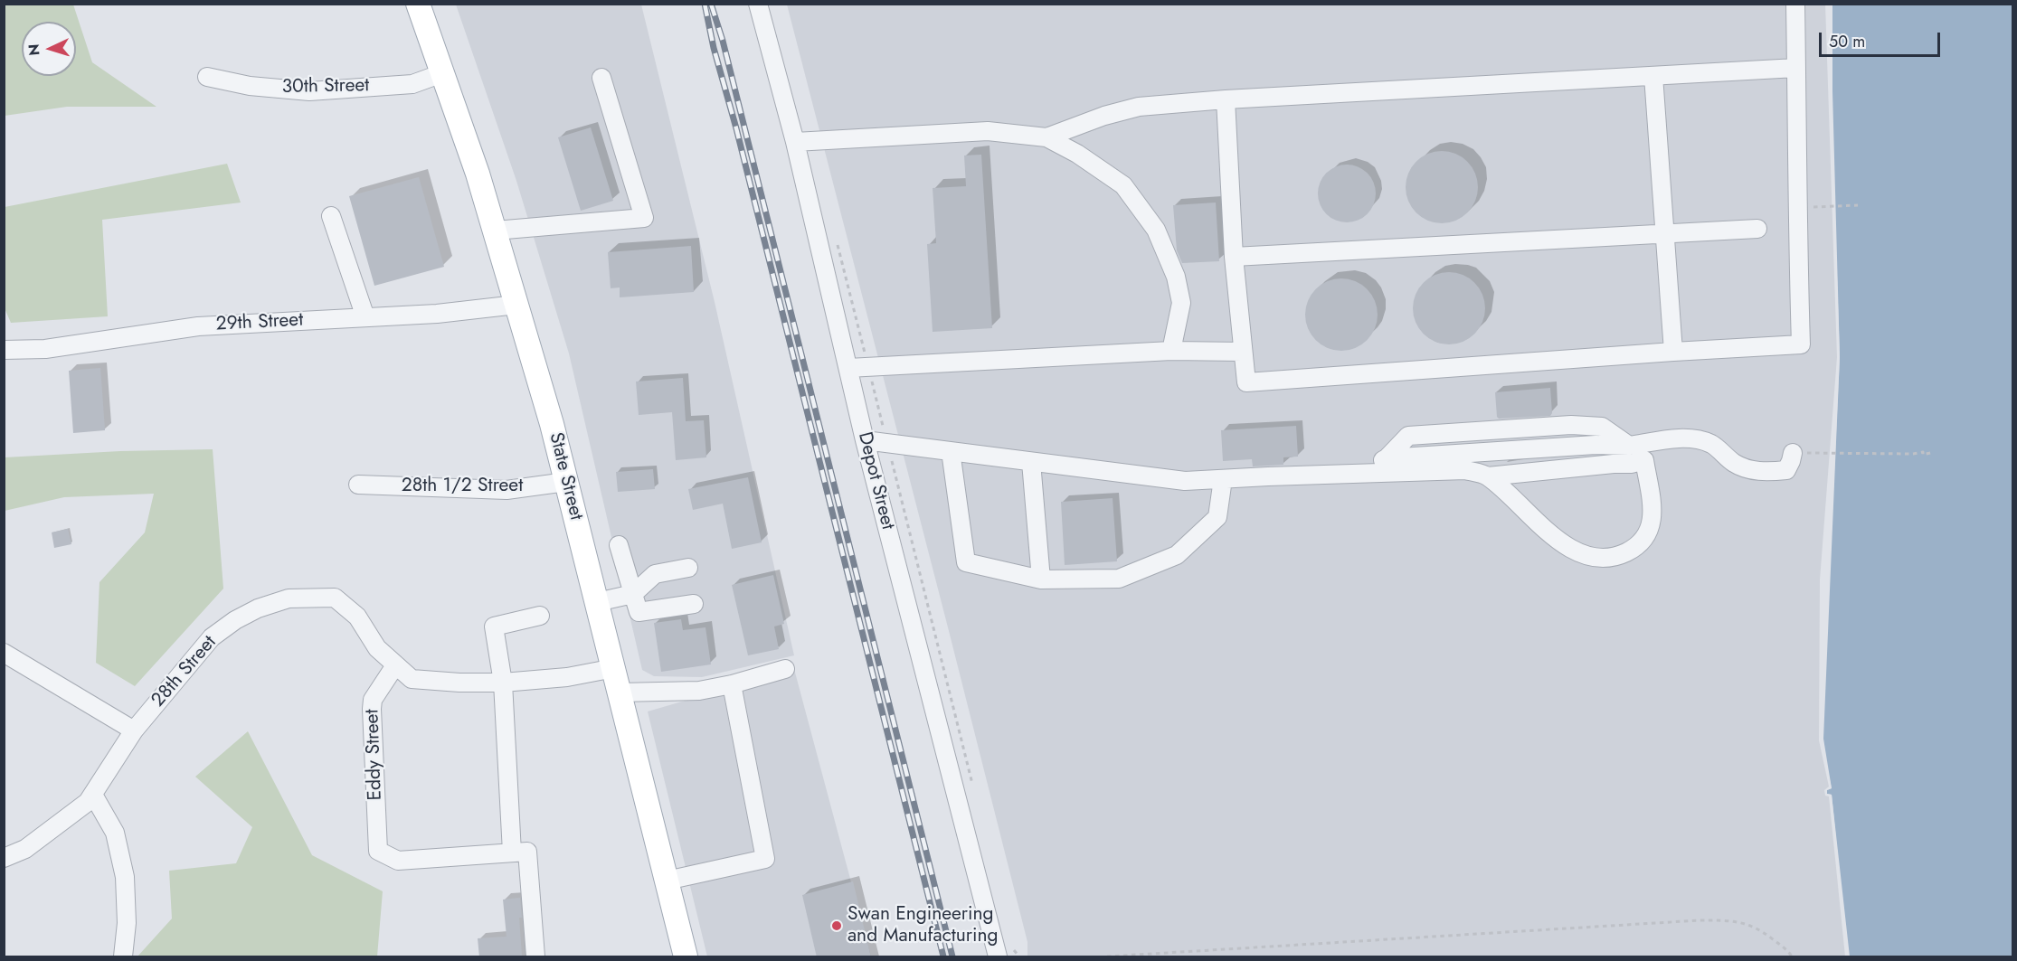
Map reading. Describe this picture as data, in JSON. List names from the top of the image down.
{
  "streets": {
    "main road": ["State Street"],
    "street": [
      "30th Street",
      "29th Street",
      "Depot Street",
      "28th 1/2 Street",
      "28th Street",
      "Eddy Street"
    ]
  },
  "crossings": [
    ["30th Street", "State Street"],
    ["29th Street", "State Street"],
    ["State Street", "28th 1/2 Street"],
    ["State Street", "28th Street"],
    ["28th Street", "Eddy Street"]
  ],
  "places": ["Swan Engineering and Manufacturing"],
  "scale_bar": "50 m",
  "north": "left"
}
